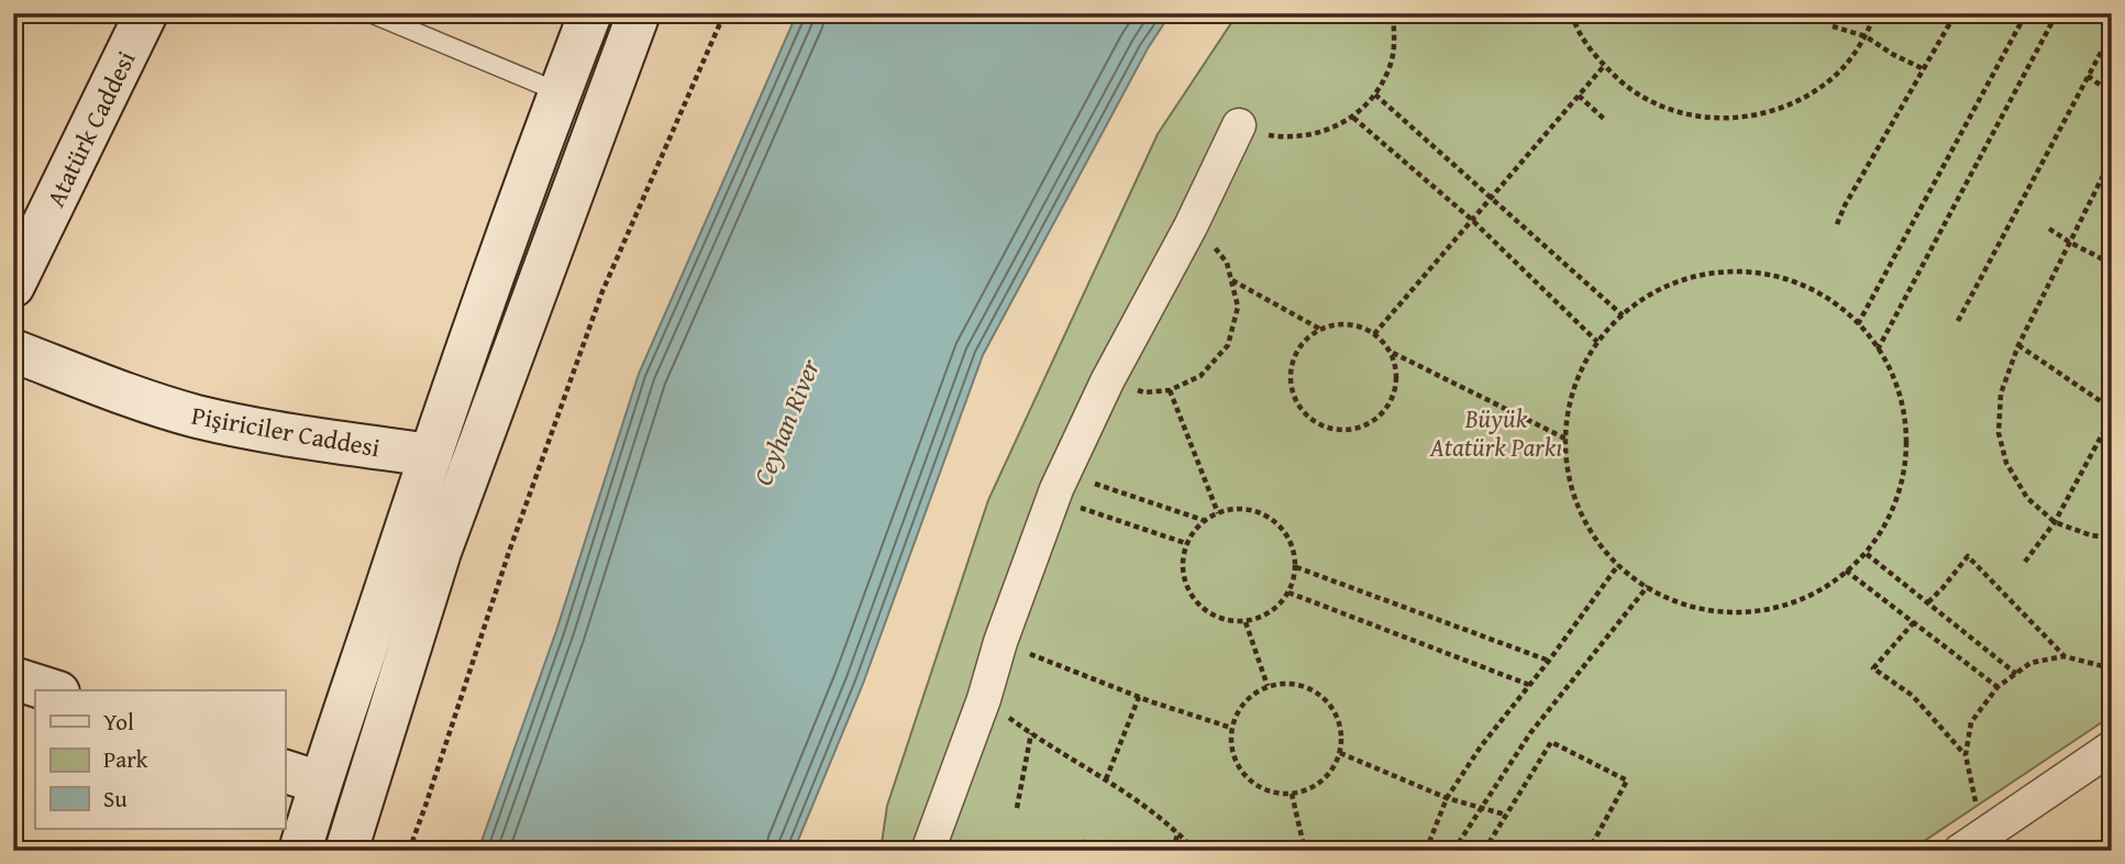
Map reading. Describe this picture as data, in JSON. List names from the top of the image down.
{
  "streets": {
    "street": ["Atatürk Caddesi", "Pişiriciler Caddesi"]
  },
  "water": ["Ceyhan River"],
  "parks": ["Büyük Atatürk Parkı"],
  "legend": ["Yol", "Park", "Su"]
}
